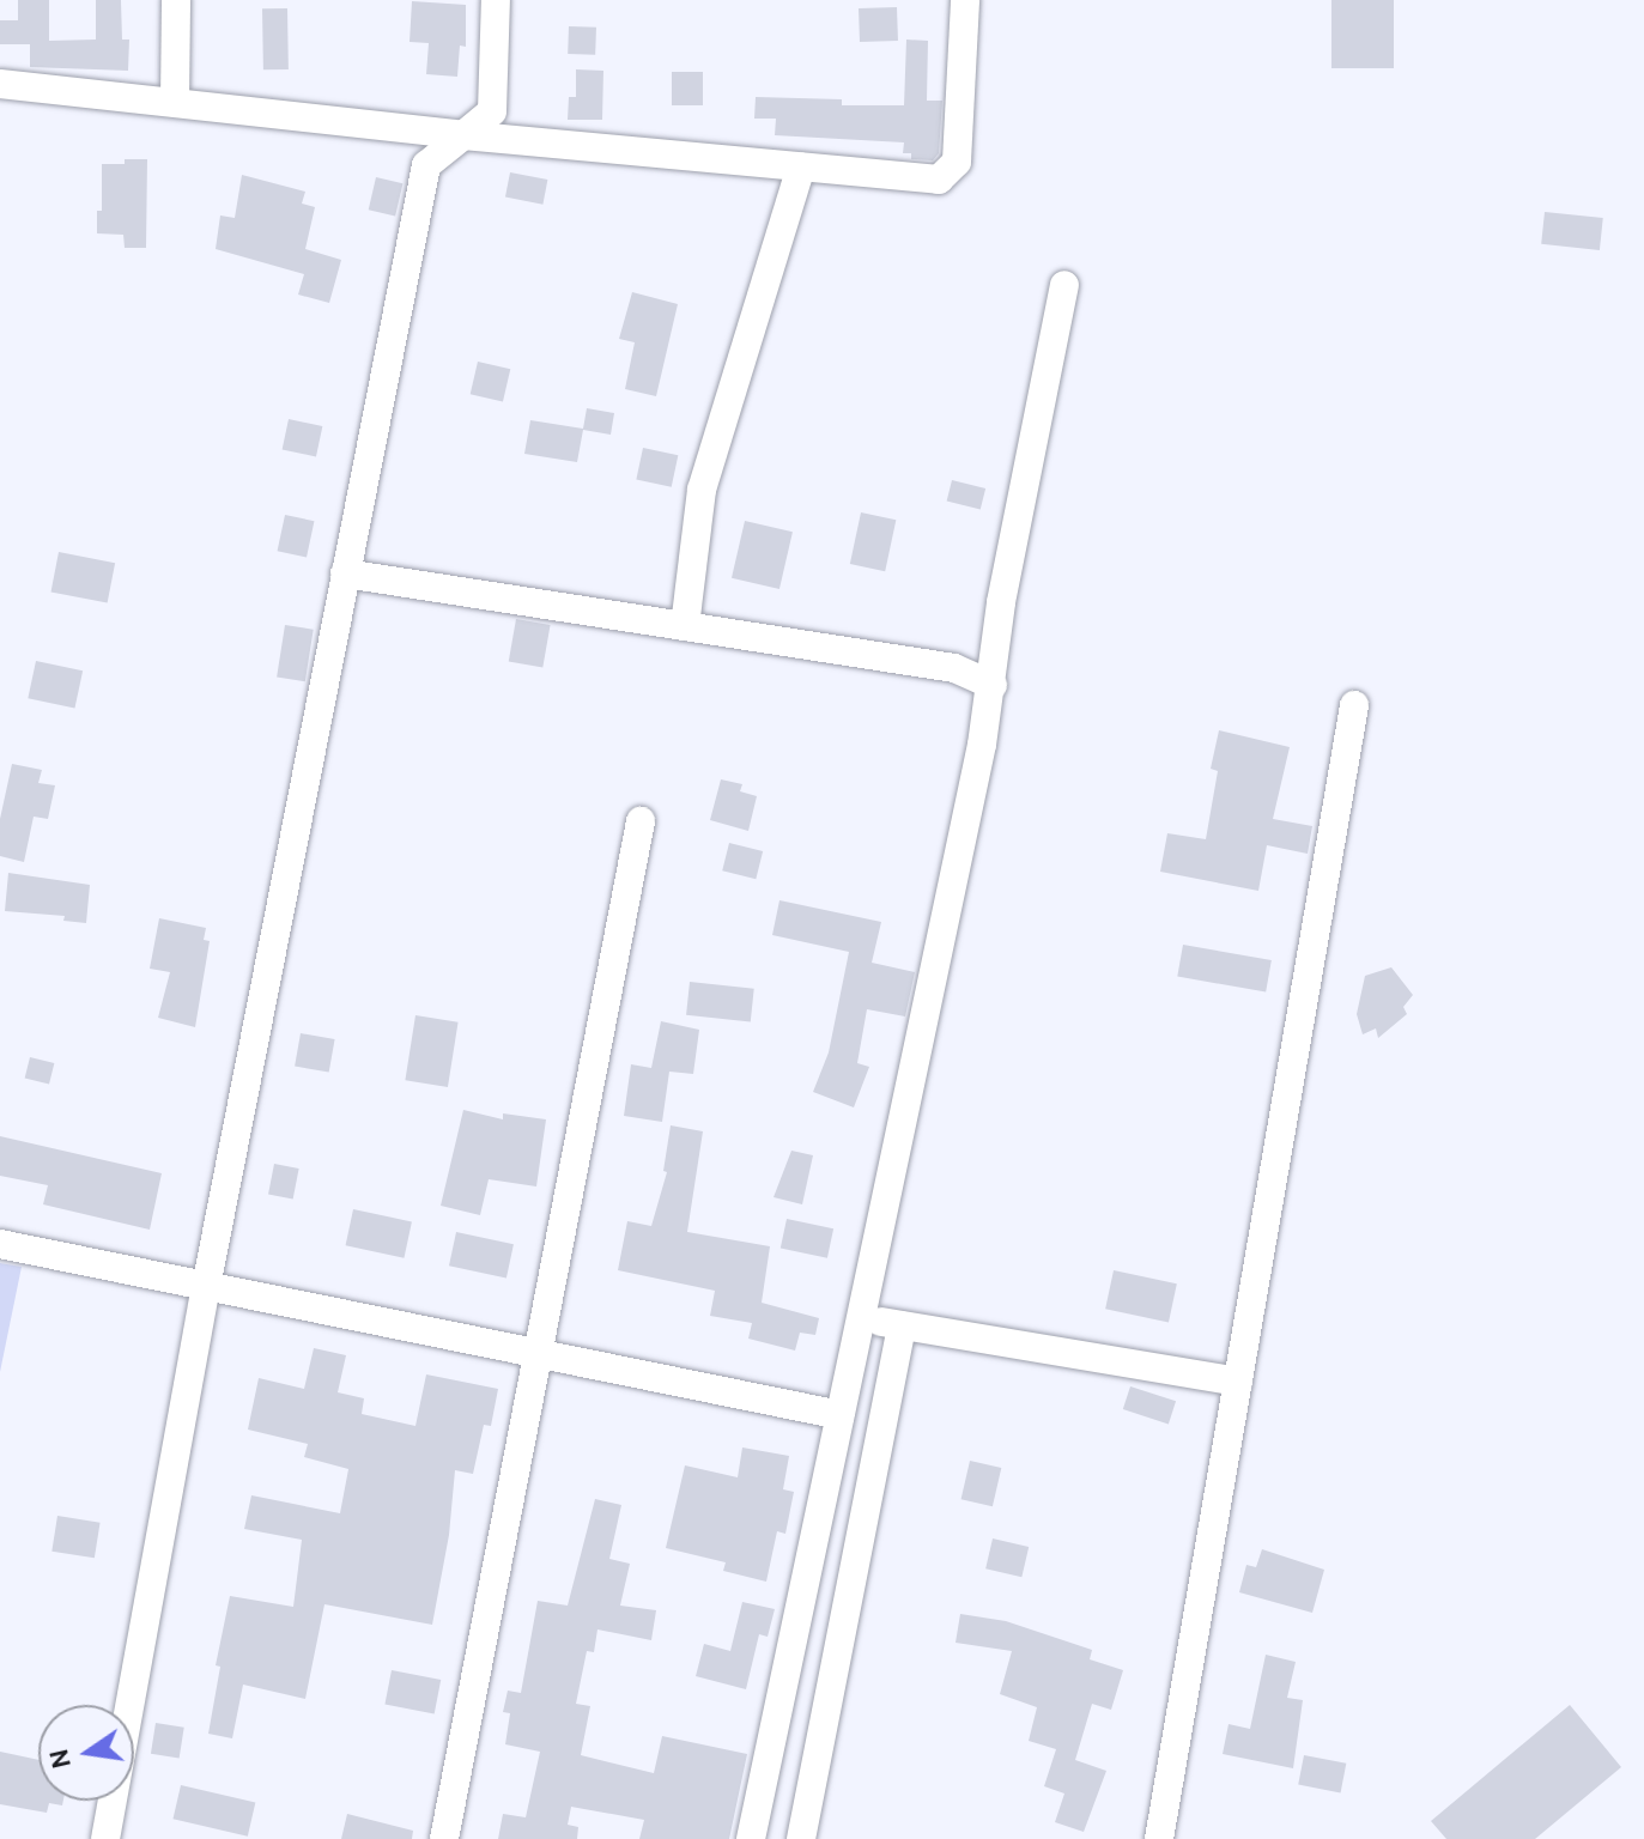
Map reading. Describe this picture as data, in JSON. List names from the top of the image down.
{
  "north": "left"
}
